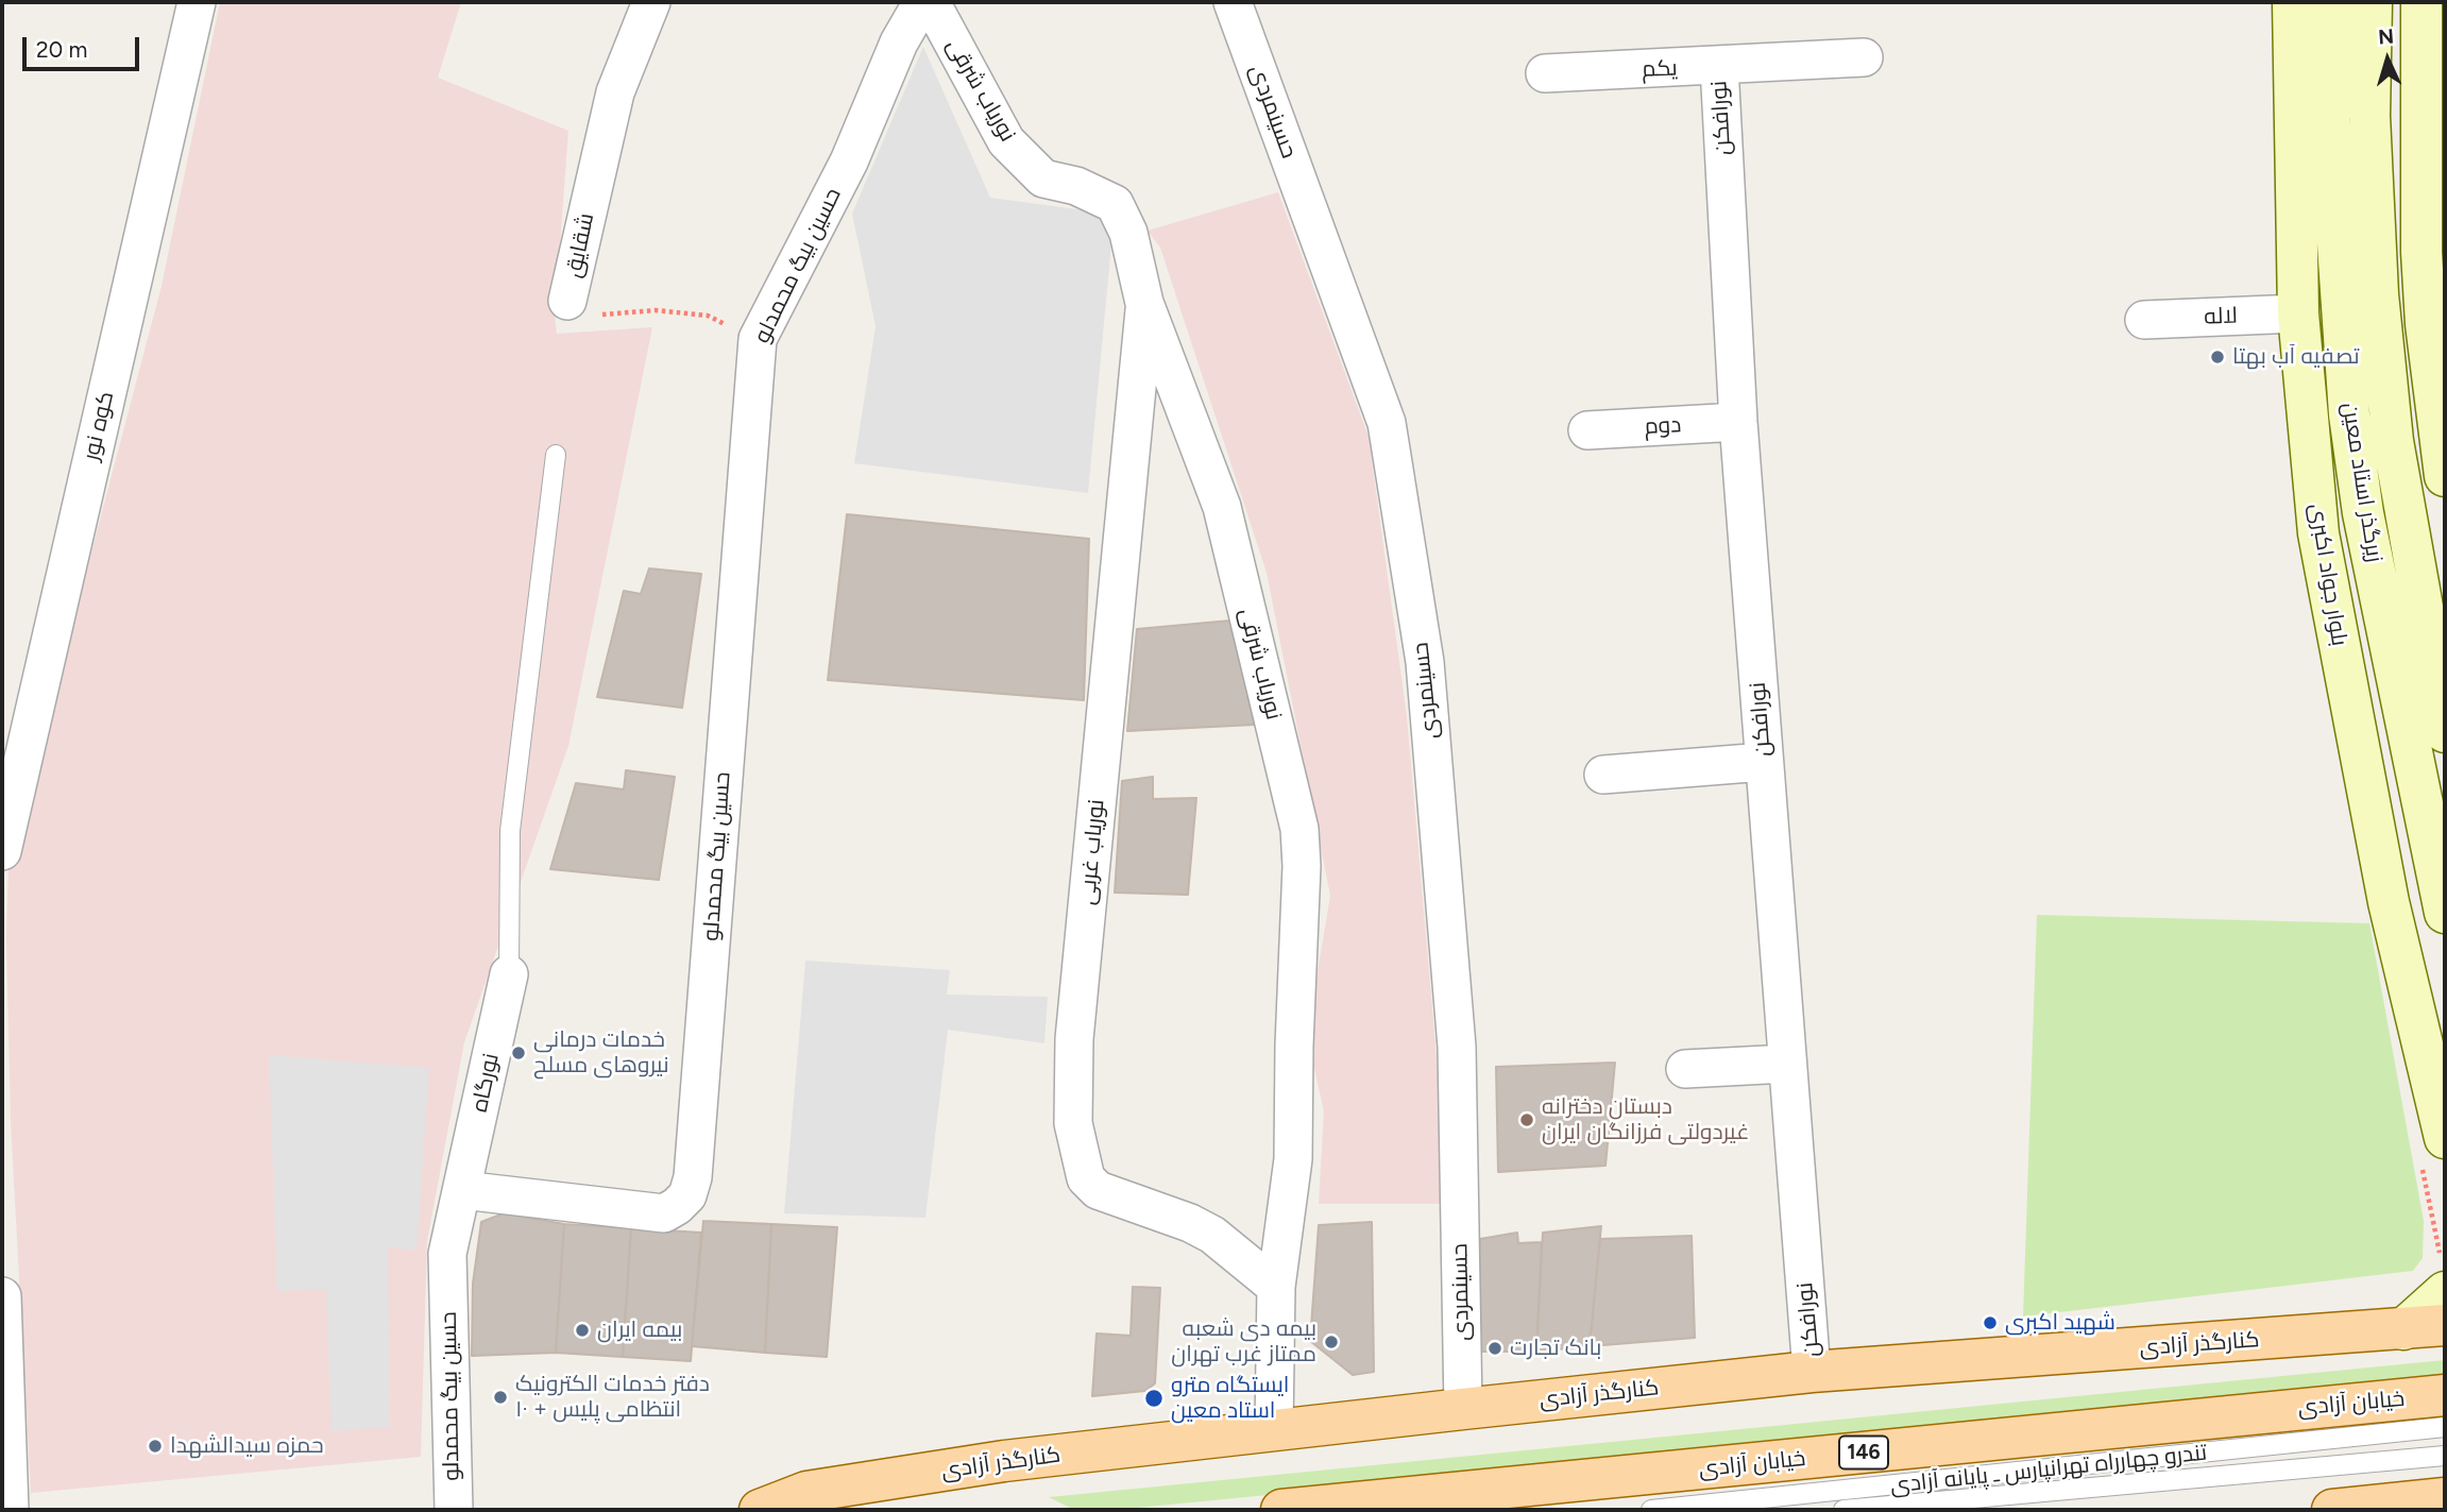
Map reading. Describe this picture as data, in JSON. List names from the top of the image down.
{
  "streets": {
    "main road": [
      "زیرگذر استاد معین",
      "بلوار جواد اکبری",
      "کنارگذر آزادی",
      "خیابان آزادی",
      "146"
    ],
    "street": [
      "یکم",
      "نوریاب شرقی",
      "حسینمردی",
      "نورافکن",
      "شقایق",
      "حسین بیگ محمدلو",
      "لاله",
      "کوه نور",
      "دوم",
      "نوریاب غربی",
      "نورگاه"
    ],
    "lane": ["تندرو چهارراه تهرانپارس ـ پایانه آزادی"]
  },
  "crossings": [
    ["یکم", "نورافکن"],
    ["نوریاب شرقی", "نوریاب غربی"],
    ["نوریاب شرقی", "کنارگذر آزادی"],
    ["حسینمردی", "کنارگذر آزادی"],
    ["نورافکن", "دوم"],
    ["نورافکن", "کنارگذر آزادی"],
    ["شقایق", "حسین بیگ محمدلو"],
    ["حسین بیگ محمدلو", "نورگاه"],
    ["لاله", "بلوار جواد اکبری"]
  ],
  "places": [
    "تصفیه آب بهتا",
    "خدمات درمانی نیروهای مسلح",
    "دبستان دخترانه غیردولتی فرزانگان ايران",
    "شهید اکبری",
    "بیمه ایران",
    "بیمه دی شعبه ممتاز غرب تهران",
    "بانک تجارت",
    "دفتر خدمات الکترونیک انتظامی پلیس + ۱۰",
    "ایستگاه مترو استاد معین",
    "حمزه سیدالشهدا"
  ],
  "scale_bar": "20 m",
  "north": "top"
}
